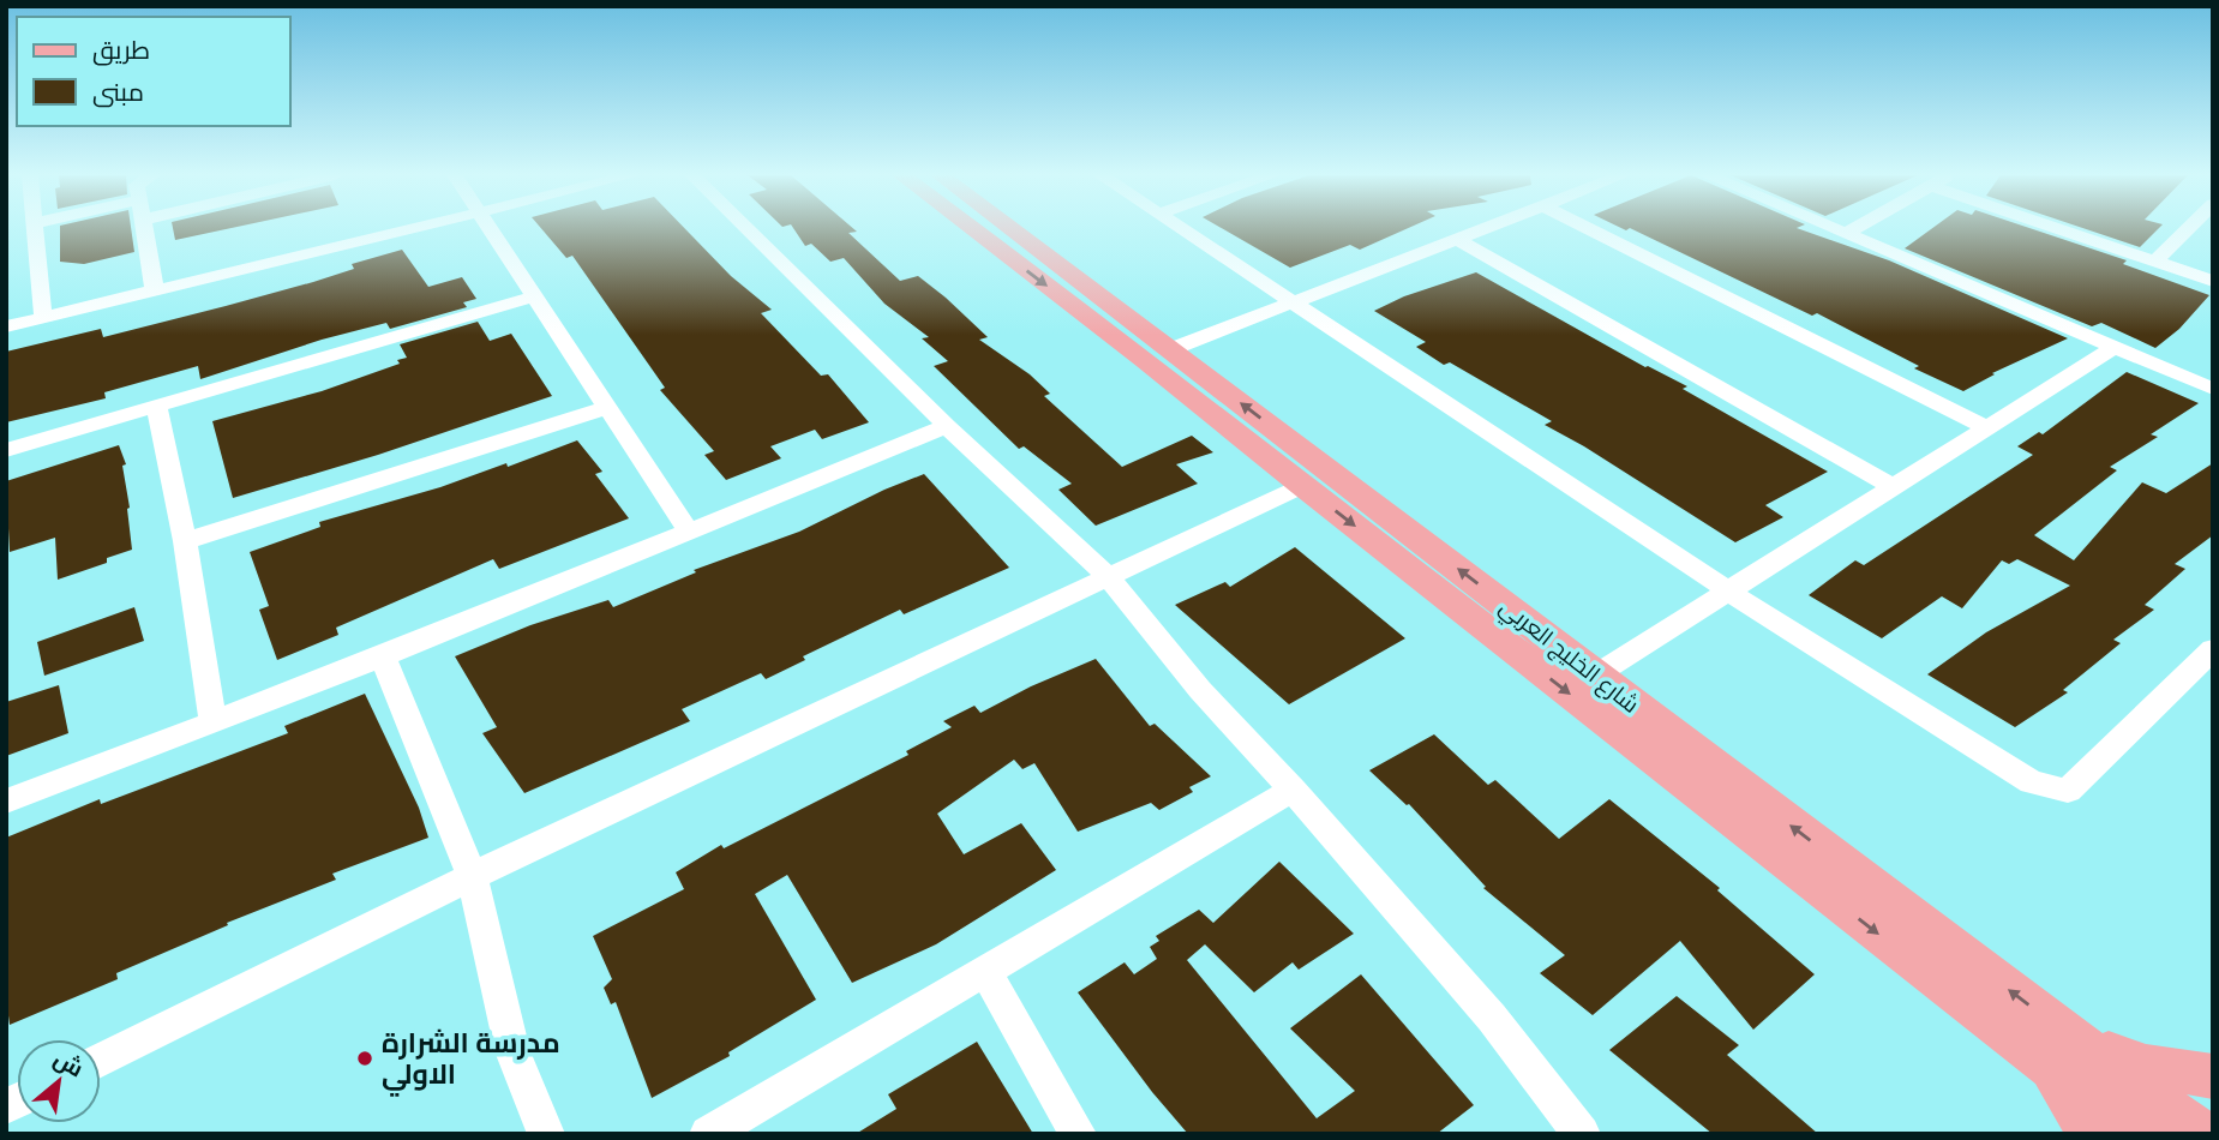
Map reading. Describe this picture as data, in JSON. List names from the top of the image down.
{
  "streets": {
    "main road": ["شارع الخليج العربي"]
  },
  "places": ["مدرسة الشرارة الاولي"],
  "legend": ["طريق", "مبنى"],
  "north": "top right"
}
